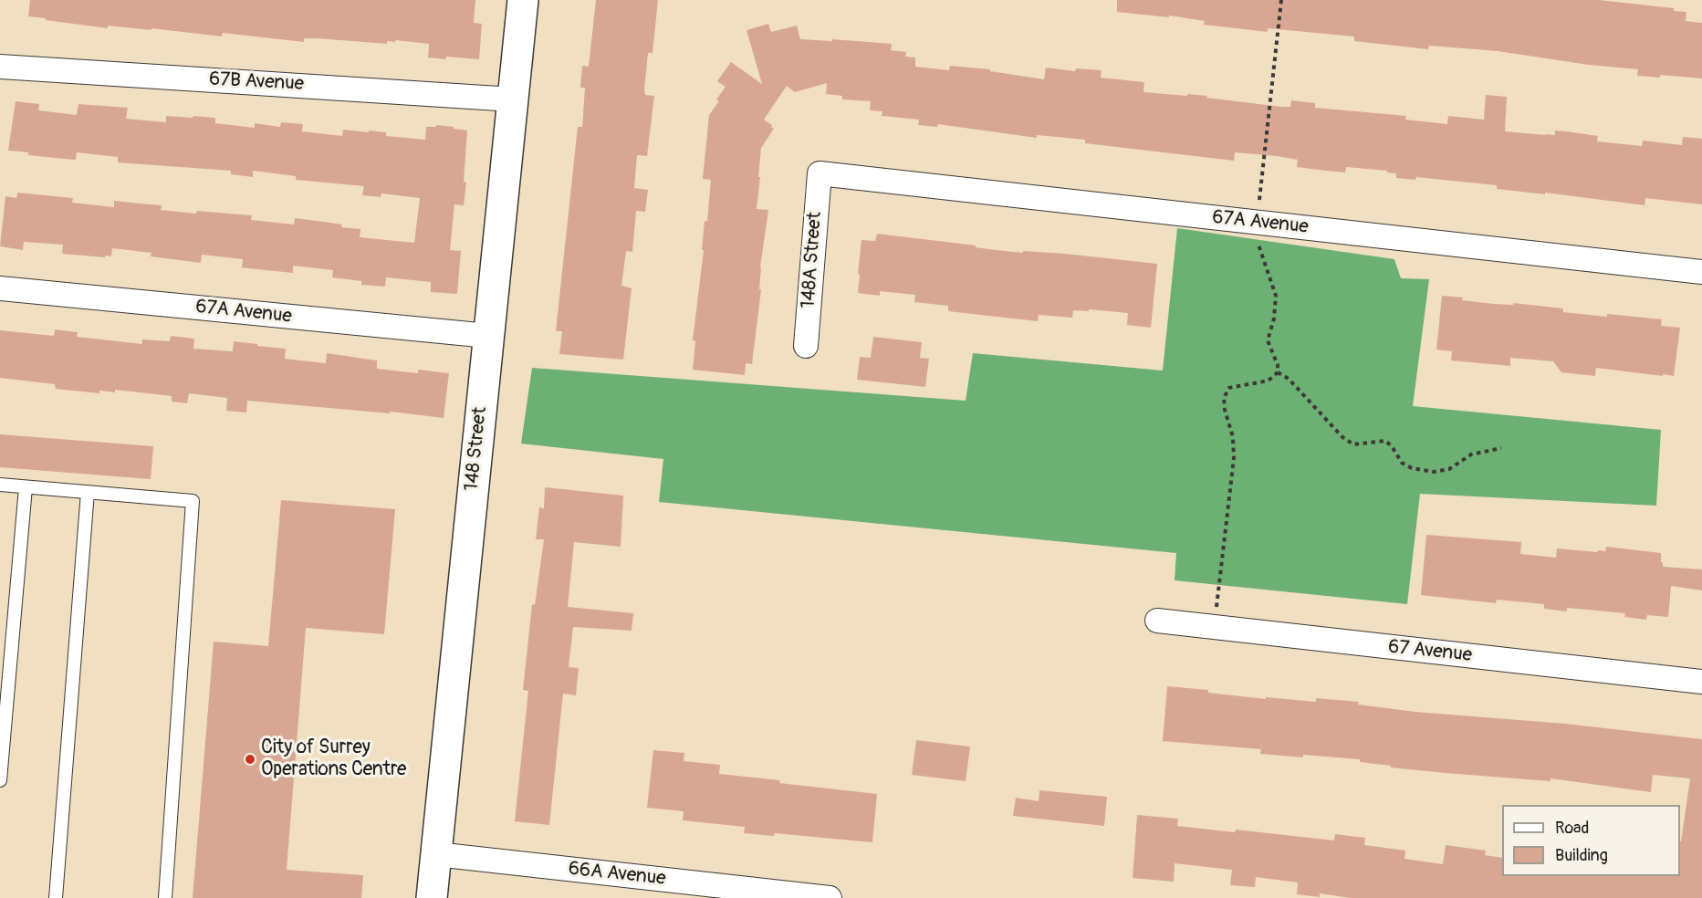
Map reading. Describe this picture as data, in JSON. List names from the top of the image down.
{
  "streets": {
    "street": [
      "67B Avenue",
      "67A Avenue",
      "148A Street",
      "148 Street",
      "67 Avenue",
      "66A Avenue"
    ]
  },
  "crossings": [
    ["67B Avenue", "148 Street"],
    ["67A Avenue", "148A Street"],
    ["67A Avenue", "148 Street"],
    ["148 Street", "66A Avenue"]
  ],
  "places": ["City of Surrey Operations Centre"],
  "legend": ["Road", "Building"]
}
